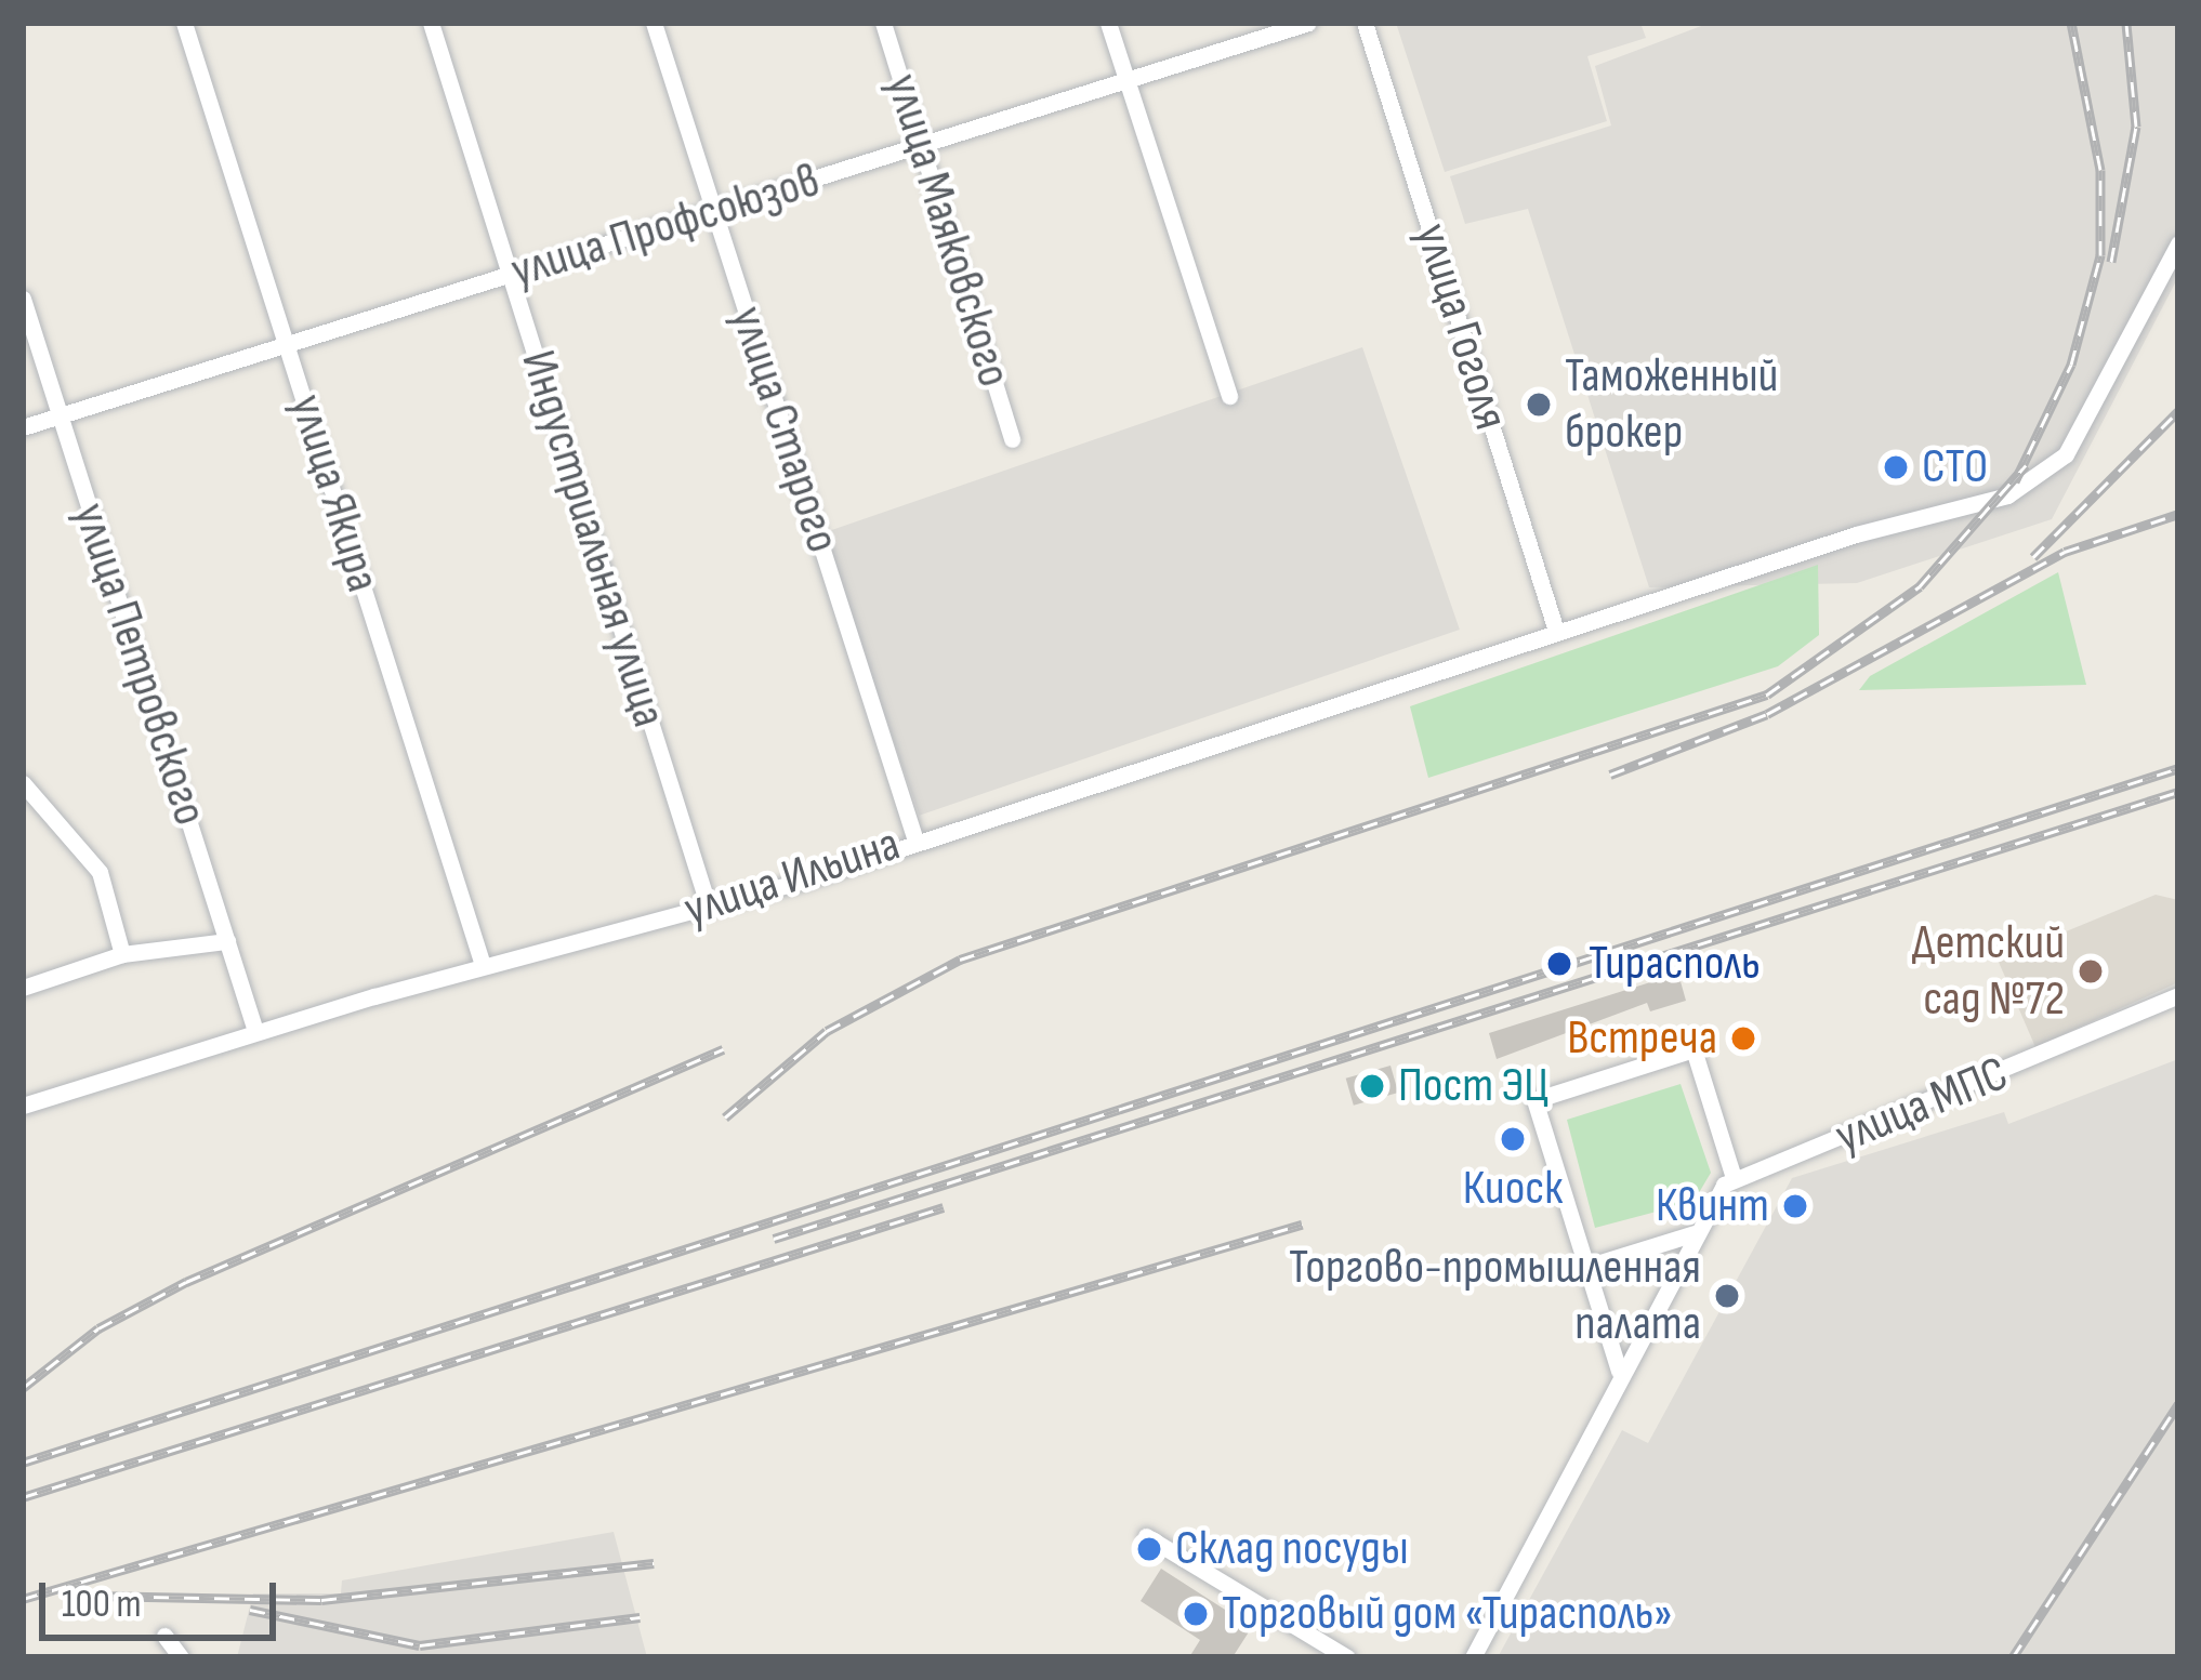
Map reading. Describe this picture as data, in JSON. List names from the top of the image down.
{
  "streets": {
    "street": [
      "улица Профсоюзов",
      "улица Маяковского",
      "улица Гоголя",
      "улица Старого",
      "улица Якира",
      "Индустриальная улица",
      "улица Петровского",
      "улица Ильина",
      "улица МПС"
    ]
  },
  "crossings": [
    ["улица Профсоюзов", "улица Маяковского"],
    ["улица Профсоюзов", "улица Старого"],
    ["улица Профсоюзов", "улица Якира"],
    ["улица Профсоюзов", "Индустриальная улица"],
    ["улица Профсоюзов", "улица Петровского"],
    ["улица Гоголя", "улица Ильина"],
    ["улица Старого", "улица Ильина"],
    ["улица Якира", "улица Ильина"],
    ["Индустриальная улица", "улица Ильина"],
    ["улица Петровского", "улица Ильина"]
  ],
  "places": [
    "Таможенный брокер",
    "СТО",
    "Тирасполь",
    "Детский сад №72",
    "Встреча",
    "Пост ЭЦ",
    "Киоск",
    "Квинт",
    "Торгово-промышленная палата",
    "Склад посуды",
    "Торговый дом «Тирасполь»"
  ],
  "scale_bar": "100 m"
}
